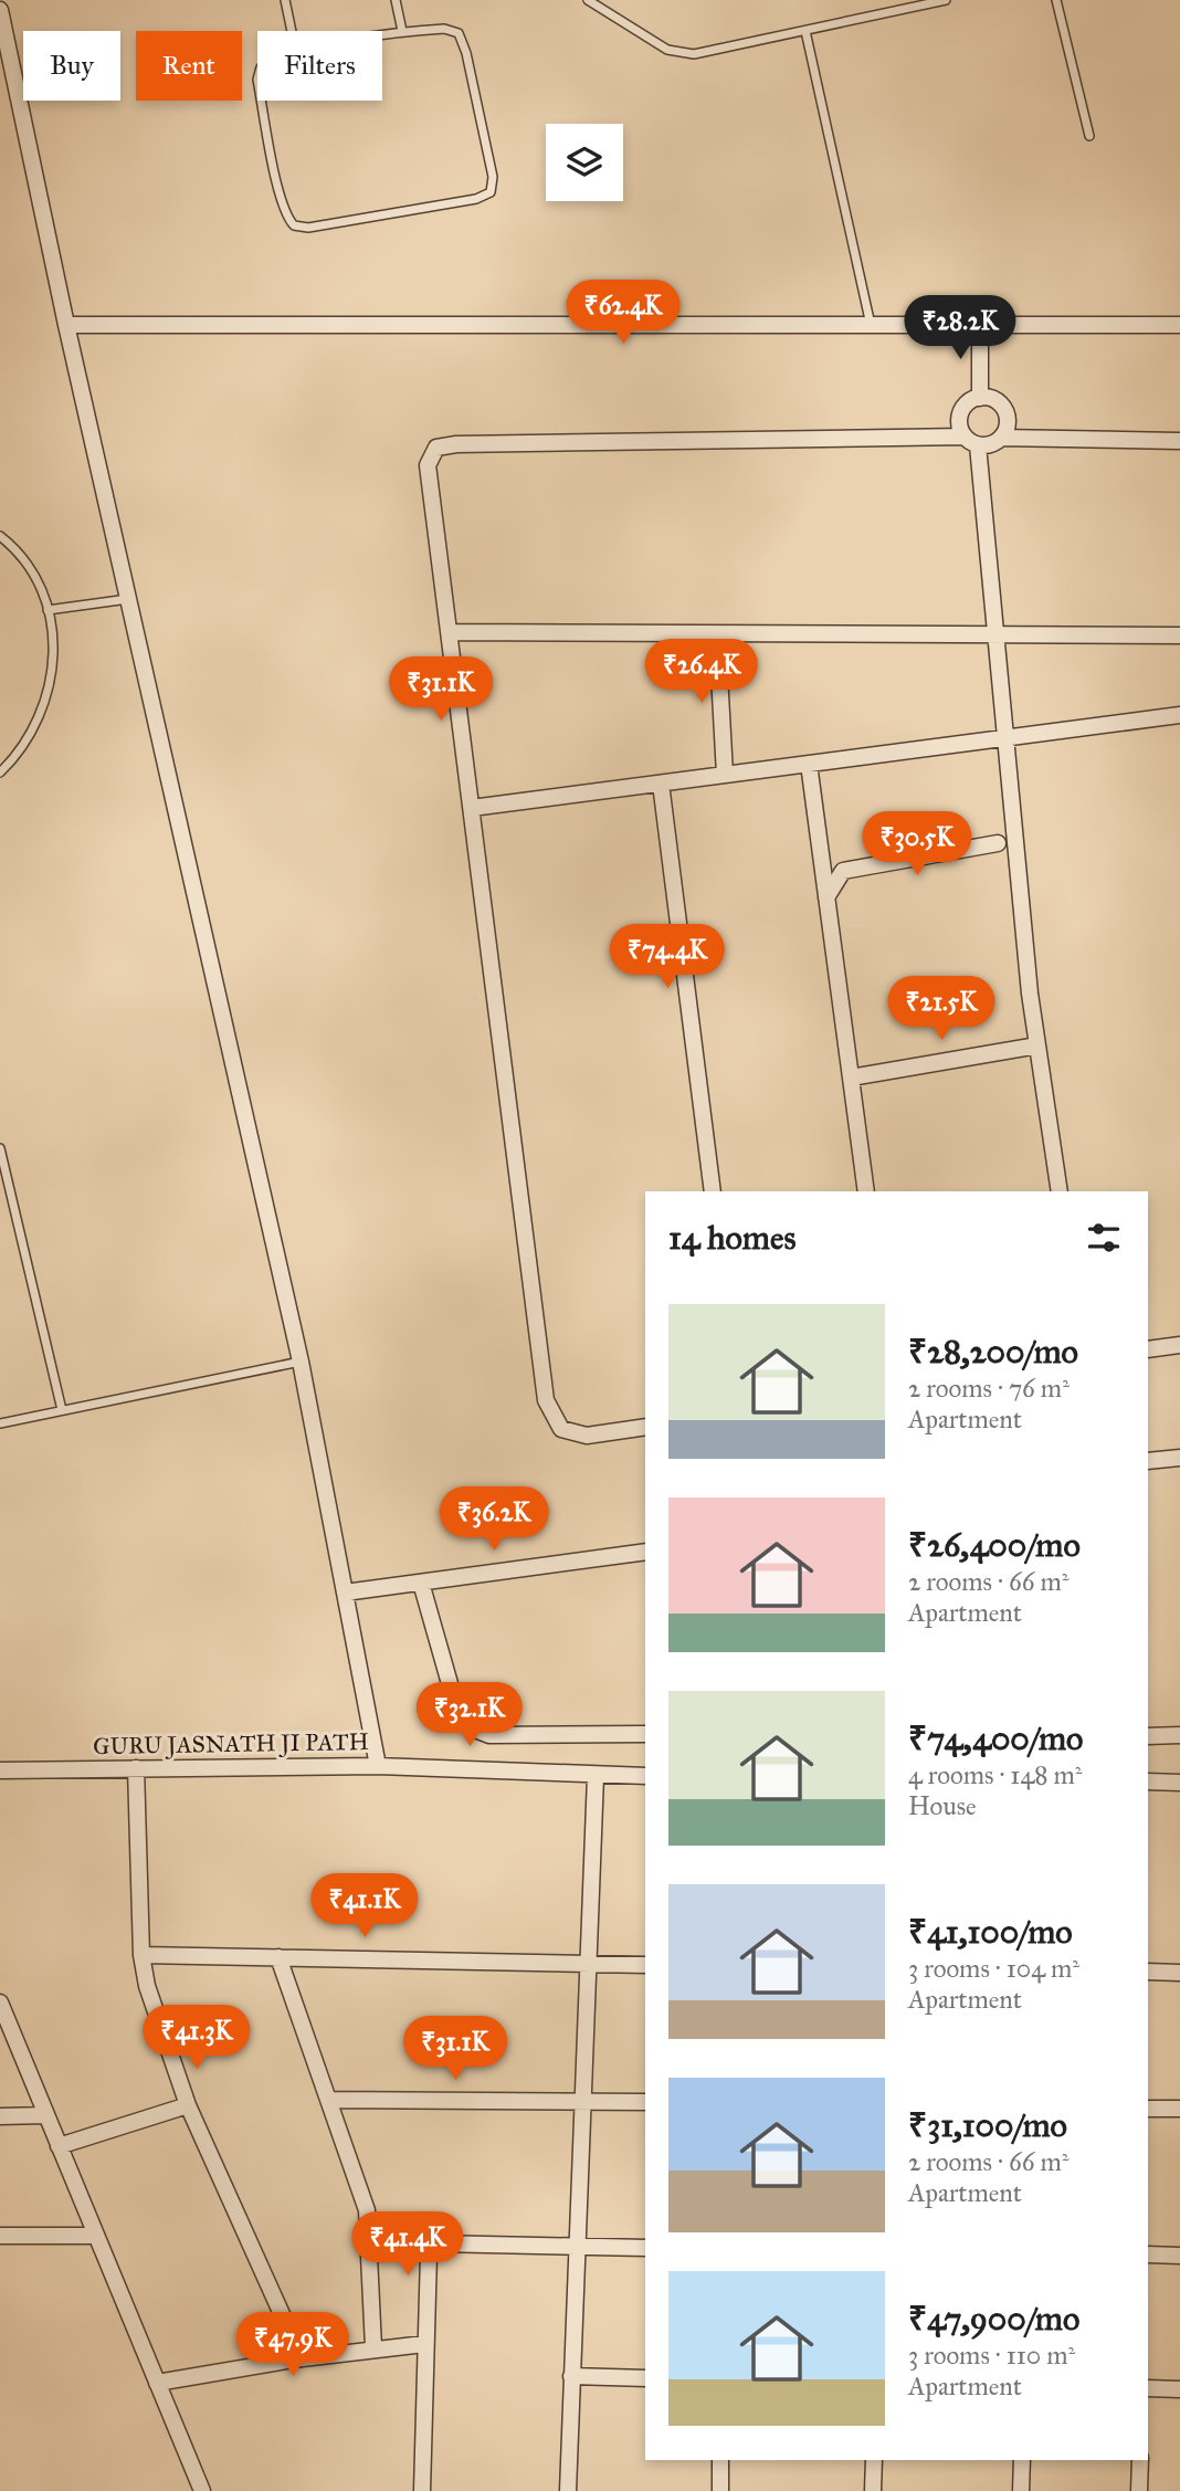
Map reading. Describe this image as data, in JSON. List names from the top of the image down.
{
  "streets": {
    "street": ["GURU JASNATH JI PATH"]
  },
  "page": {
    "chip": ["Buy", "Rent", "Filters"],
    "price": [
      "₹62.4K",
      "₹28.2K",
      "₹26.4K",
      "₹31.1K",
      "₹30.5K",
      "₹74.4K",
      "₹21.5K",
      "₹36.2K",
      "₹32.1K",
      "₹41.1K",
      "₹41.3K",
      "₹31.1K",
      "₹41.4K",
      "₹47.9K"
    ],
    "heading": "14 homes",
    "list": [
      {
        "name": "₹28,200/mo",
        "note": "2 rooms · 76 m² · Apartment"
      },
      {
        "name": "₹26,400/mo",
        "note": "2 rooms · 66 m² · Apartment"
      },
      {
        "name": "₹74,400/mo",
        "note": "4 rooms · 148 m² · House"
      },
      {
        "name": "₹41,100/mo",
        "note": "3 rooms · 104 m² · Apartment"
      },
      {
        "name": "₹31,100/mo",
        "note": "2 rooms · 66 m² · Apartment"
      },
      {
        "name": "₹47,900/mo",
        "note": "3 rooms · 110 m² · Apartment"
      }
    ]
  }
}
